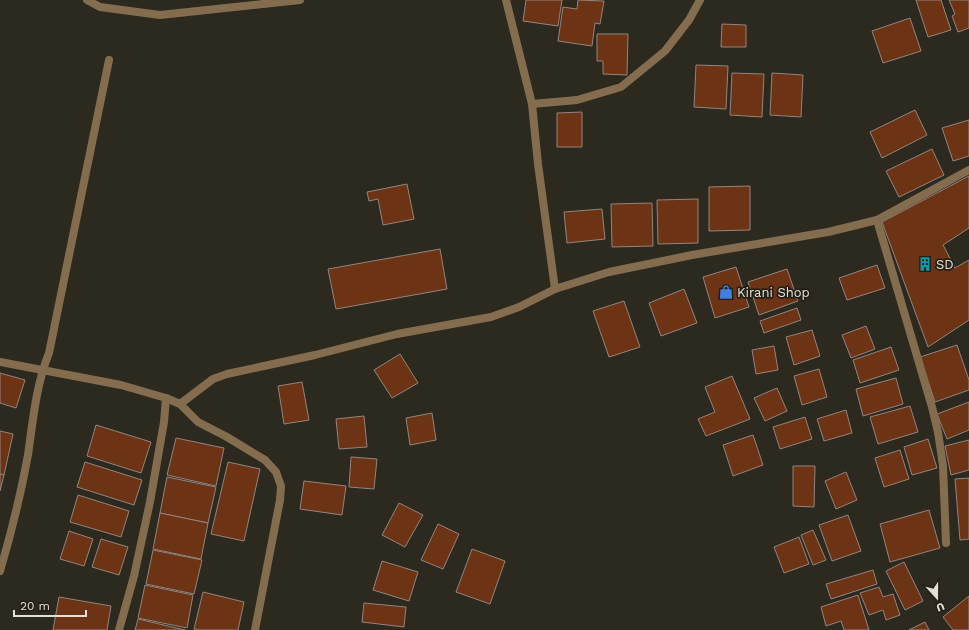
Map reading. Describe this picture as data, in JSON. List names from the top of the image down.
{
  "places": {
    "building": ["SD"],
    "shop": ["Kirani Shop"]
  },
  "scale_bar": "20 m",
  "north": "bottom"
}
